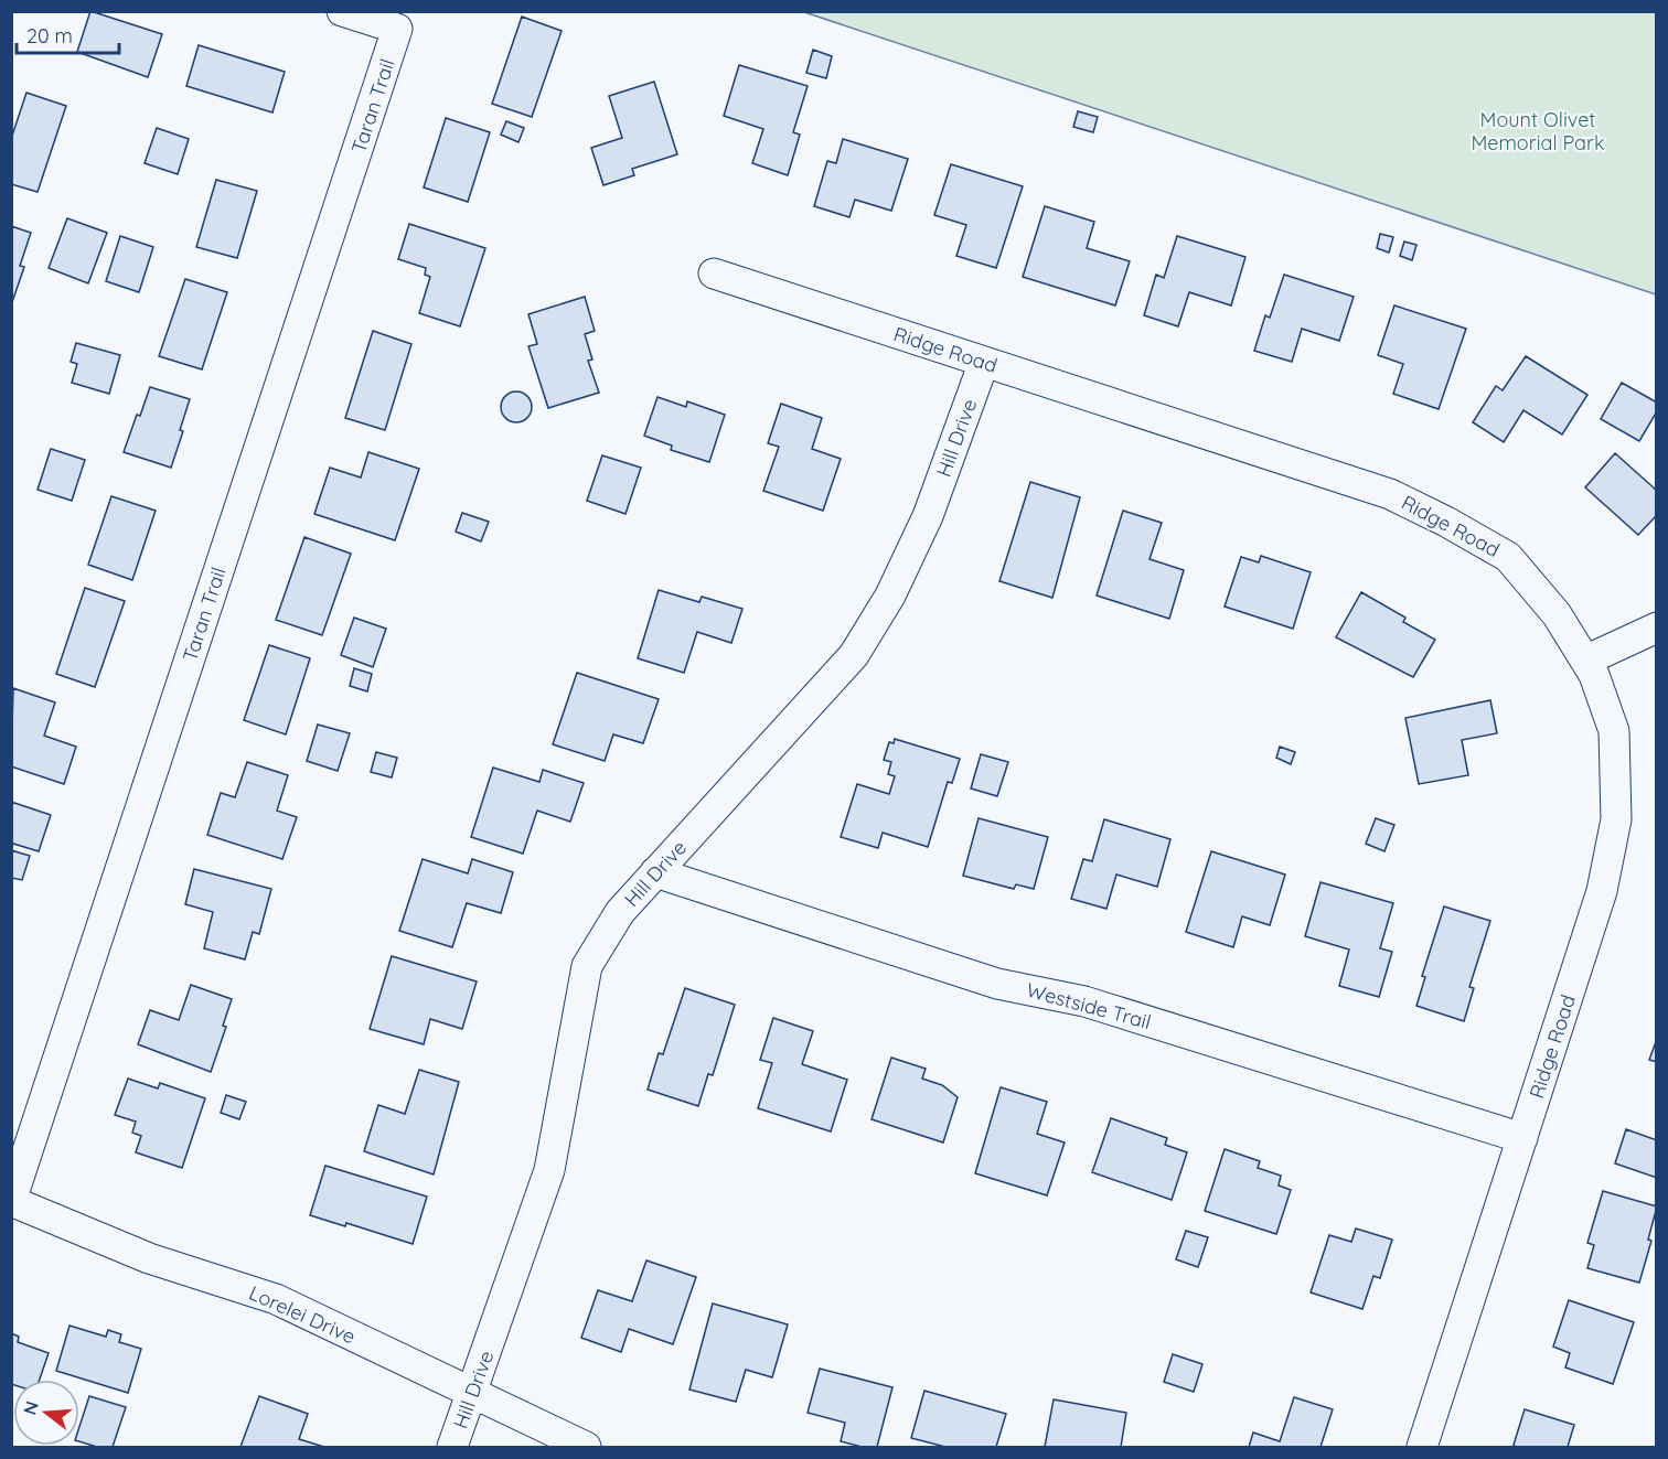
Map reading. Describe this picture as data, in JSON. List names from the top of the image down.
{
  "streets": {
    "street": [
      "Taran Trail",
      "Ridge Road",
      "Hill Drive",
      "Westside Trail",
      "Lorelei Drive"
    ]
  },
  "crossings": [
    ["Taran Trail", "Lorelei Drive"],
    ["Ridge Road", "Hill Drive"],
    ["Ridge Road", "Westside Trail"],
    ["Hill Drive", "Westside Trail"],
    ["Hill Drive", "Lorelei Drive"]
  ],
  "parks": ["Mount Olivet Memorial Park"],
  "scale_bar": "20 m",
  "north": "left"
}
